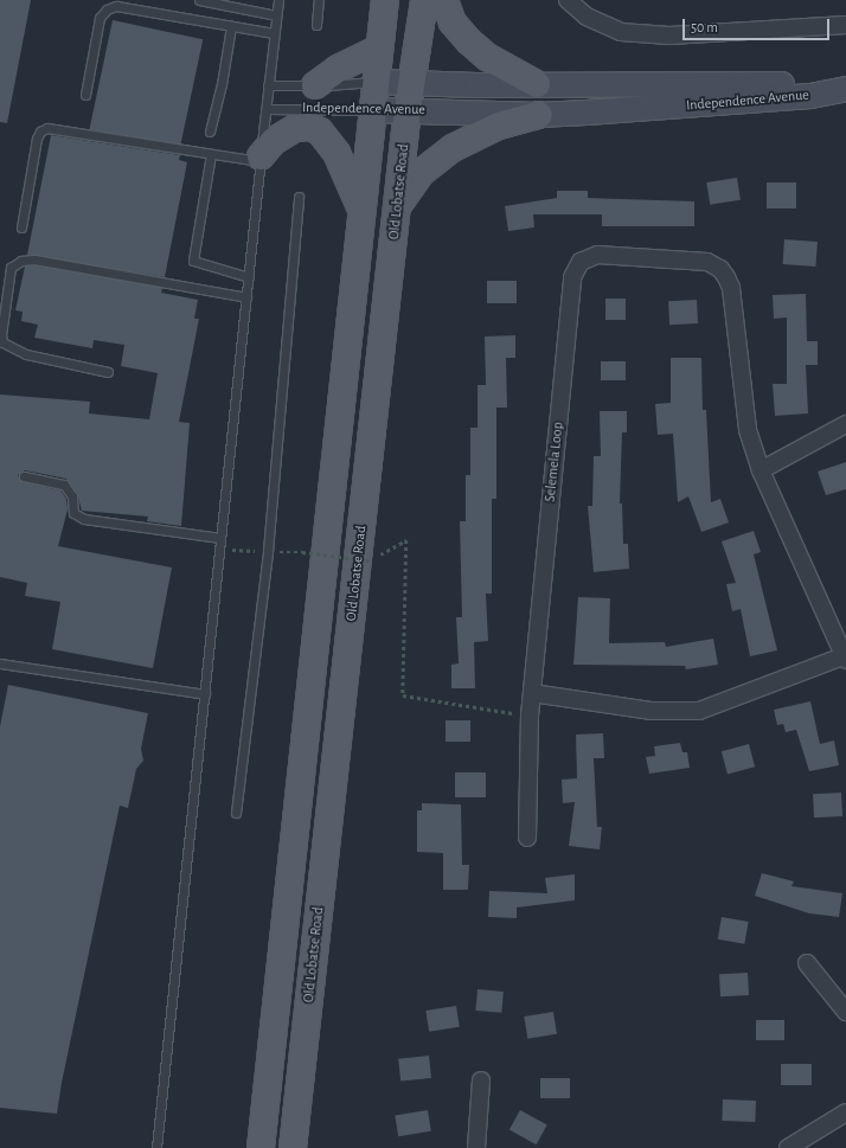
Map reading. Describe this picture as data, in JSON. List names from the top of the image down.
{
  "streets": {
    "main road": ["Old Lobatse Road"],
    "street": ["Independence Avenue", "Selemela Loop"]
  },
  "crossings": [
    ["Independence Avenue", "Old Lobatse Road"]
  ],
  "scale_bar": "50 m"
}
